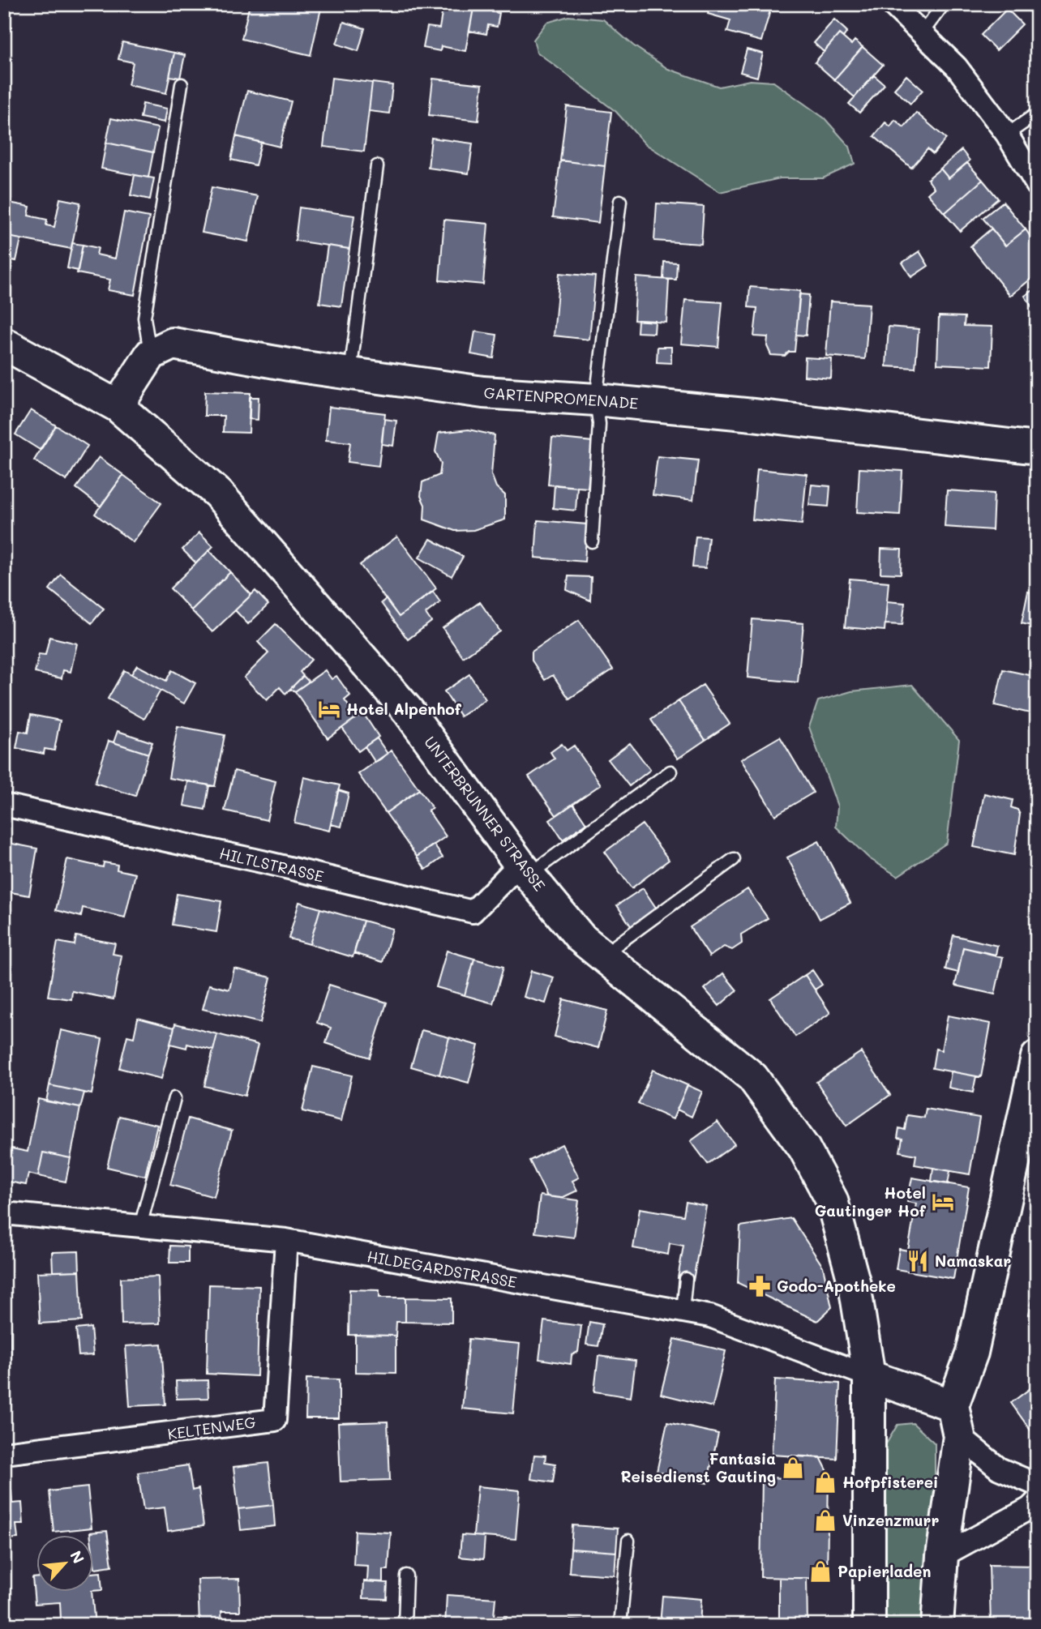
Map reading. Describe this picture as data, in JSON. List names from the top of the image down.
{
  "streets": {
    "street": [
      "GARTENPROMENADE",
      "UNTERBRUNNER STRASSE",
      "HILTLSTRASSE",
      "HILDEGARDSTRASSE",
      "KELTENWEG"
    ]
  },
  "crossings": [
    ["UNTERBRUNNER STRASSE", "HILTLSTRASSE"],
    ["UNTERBRUNNER STRASSE", "HILDEGARDSTRASSE"],
    ["HILDEGARDSTRASSE", "KELTENWEG"]
  ],
  "places": {
    "hotel": ["Hotel Alpenhof", "Hotel Gautinger Hof"],
    "restaurant": ["Namaskar"],
    "pharmacy": ["Godo-Apotheke"],
    "shop": [
      "Fantasia Reisedienst Gauting",
      "Hofpfisterei",
      "Vinzenzmurr",
      "Papierladen"
    ]
  },
  "north": "top right"
}
